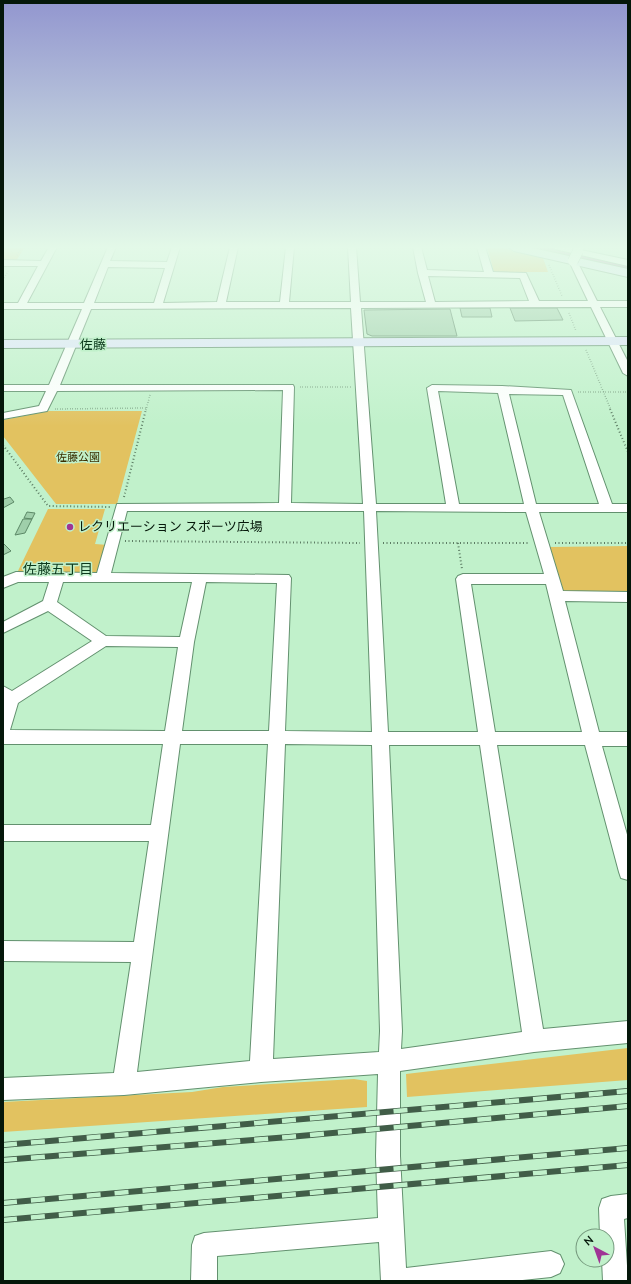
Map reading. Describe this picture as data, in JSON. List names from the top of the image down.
{
  "districts": ["佐藤", "佐藤五丁目"],
  "parks": ["佐藤公園"],
  "places": ["レクリエーション スポーツ広場"],
  "north": "top left"
}
